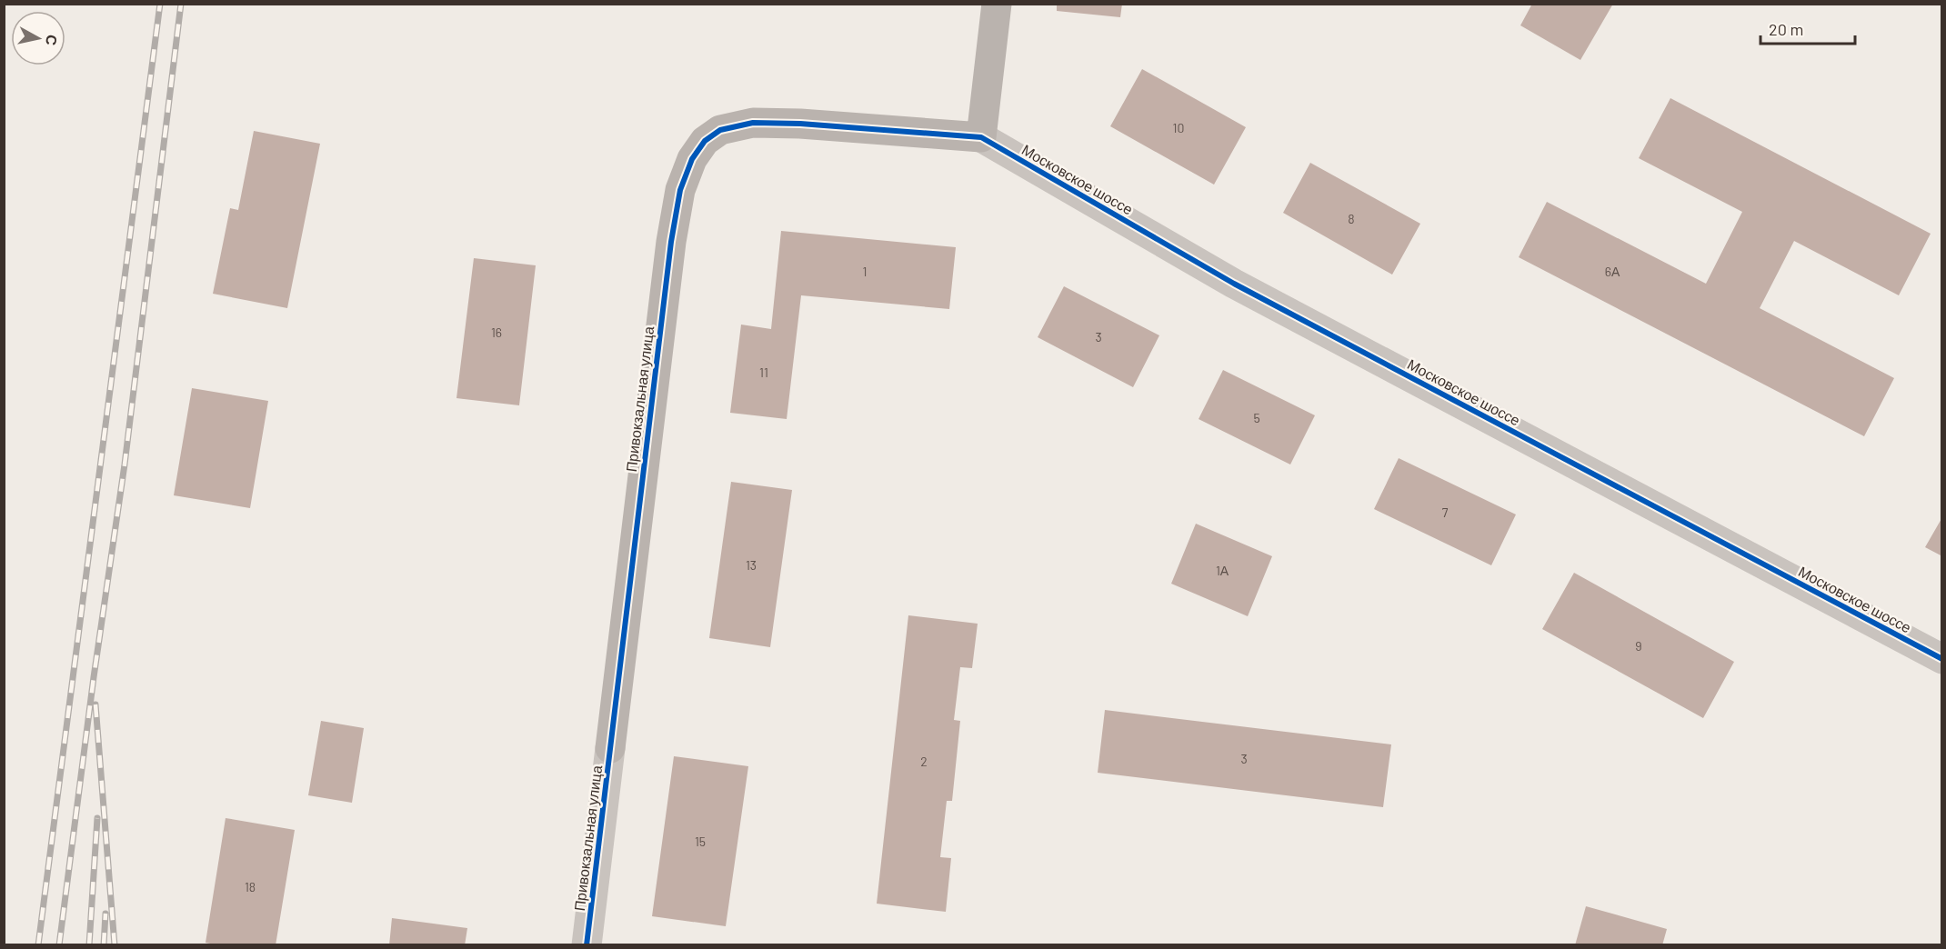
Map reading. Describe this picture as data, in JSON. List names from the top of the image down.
{
  "streets": {
    "street": ["Московское шоссе", "Привокзальная улица"]
  },
  "crossings": [
    ["Московское шоссе", "Привокзальная улица"]
  ],
  "house_numbers": [
    "10",
    "8",
    "1",
    "6А",
    "16",
    "3",
    "11",
    "5",
    "7",
    "13",
    "1А",
    "9",
    "3",
    "2",
    "15",
    "18"
  ],
  "scale_bar": "20 m",
  "north": "right"
}
